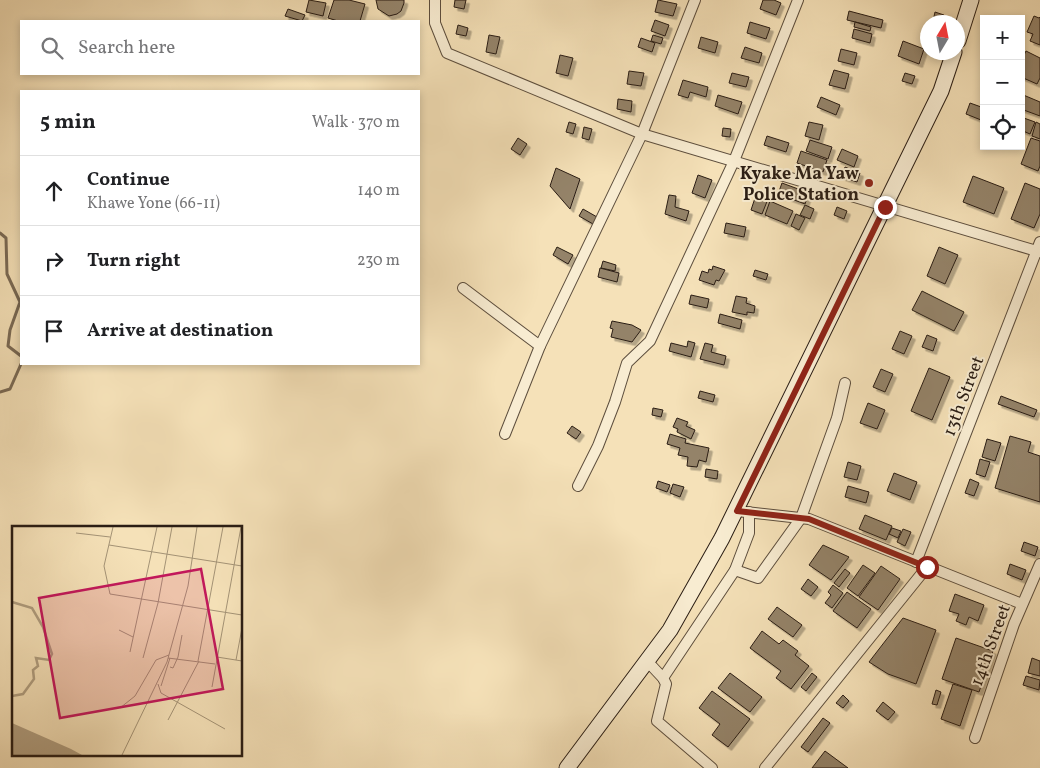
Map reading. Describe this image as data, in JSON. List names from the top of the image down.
{
  "streets": {
    "street": ["13th Street", "14th Street"]
  },
  "places": ["Kyake Ma Yaw Police Station"],
  "north": "top",
  "page": {
    "map_buttons": ["+", "−"],
    "search": "Search here",
    "heading": ["5 min", "Walk · 370 m"],
    "list": [
      ["Continue", "Khawe Yone (66-11)", "140 m"],
      ["Turn right", "230 m"],
      "Arrive at destination"
    ]
  }
}
